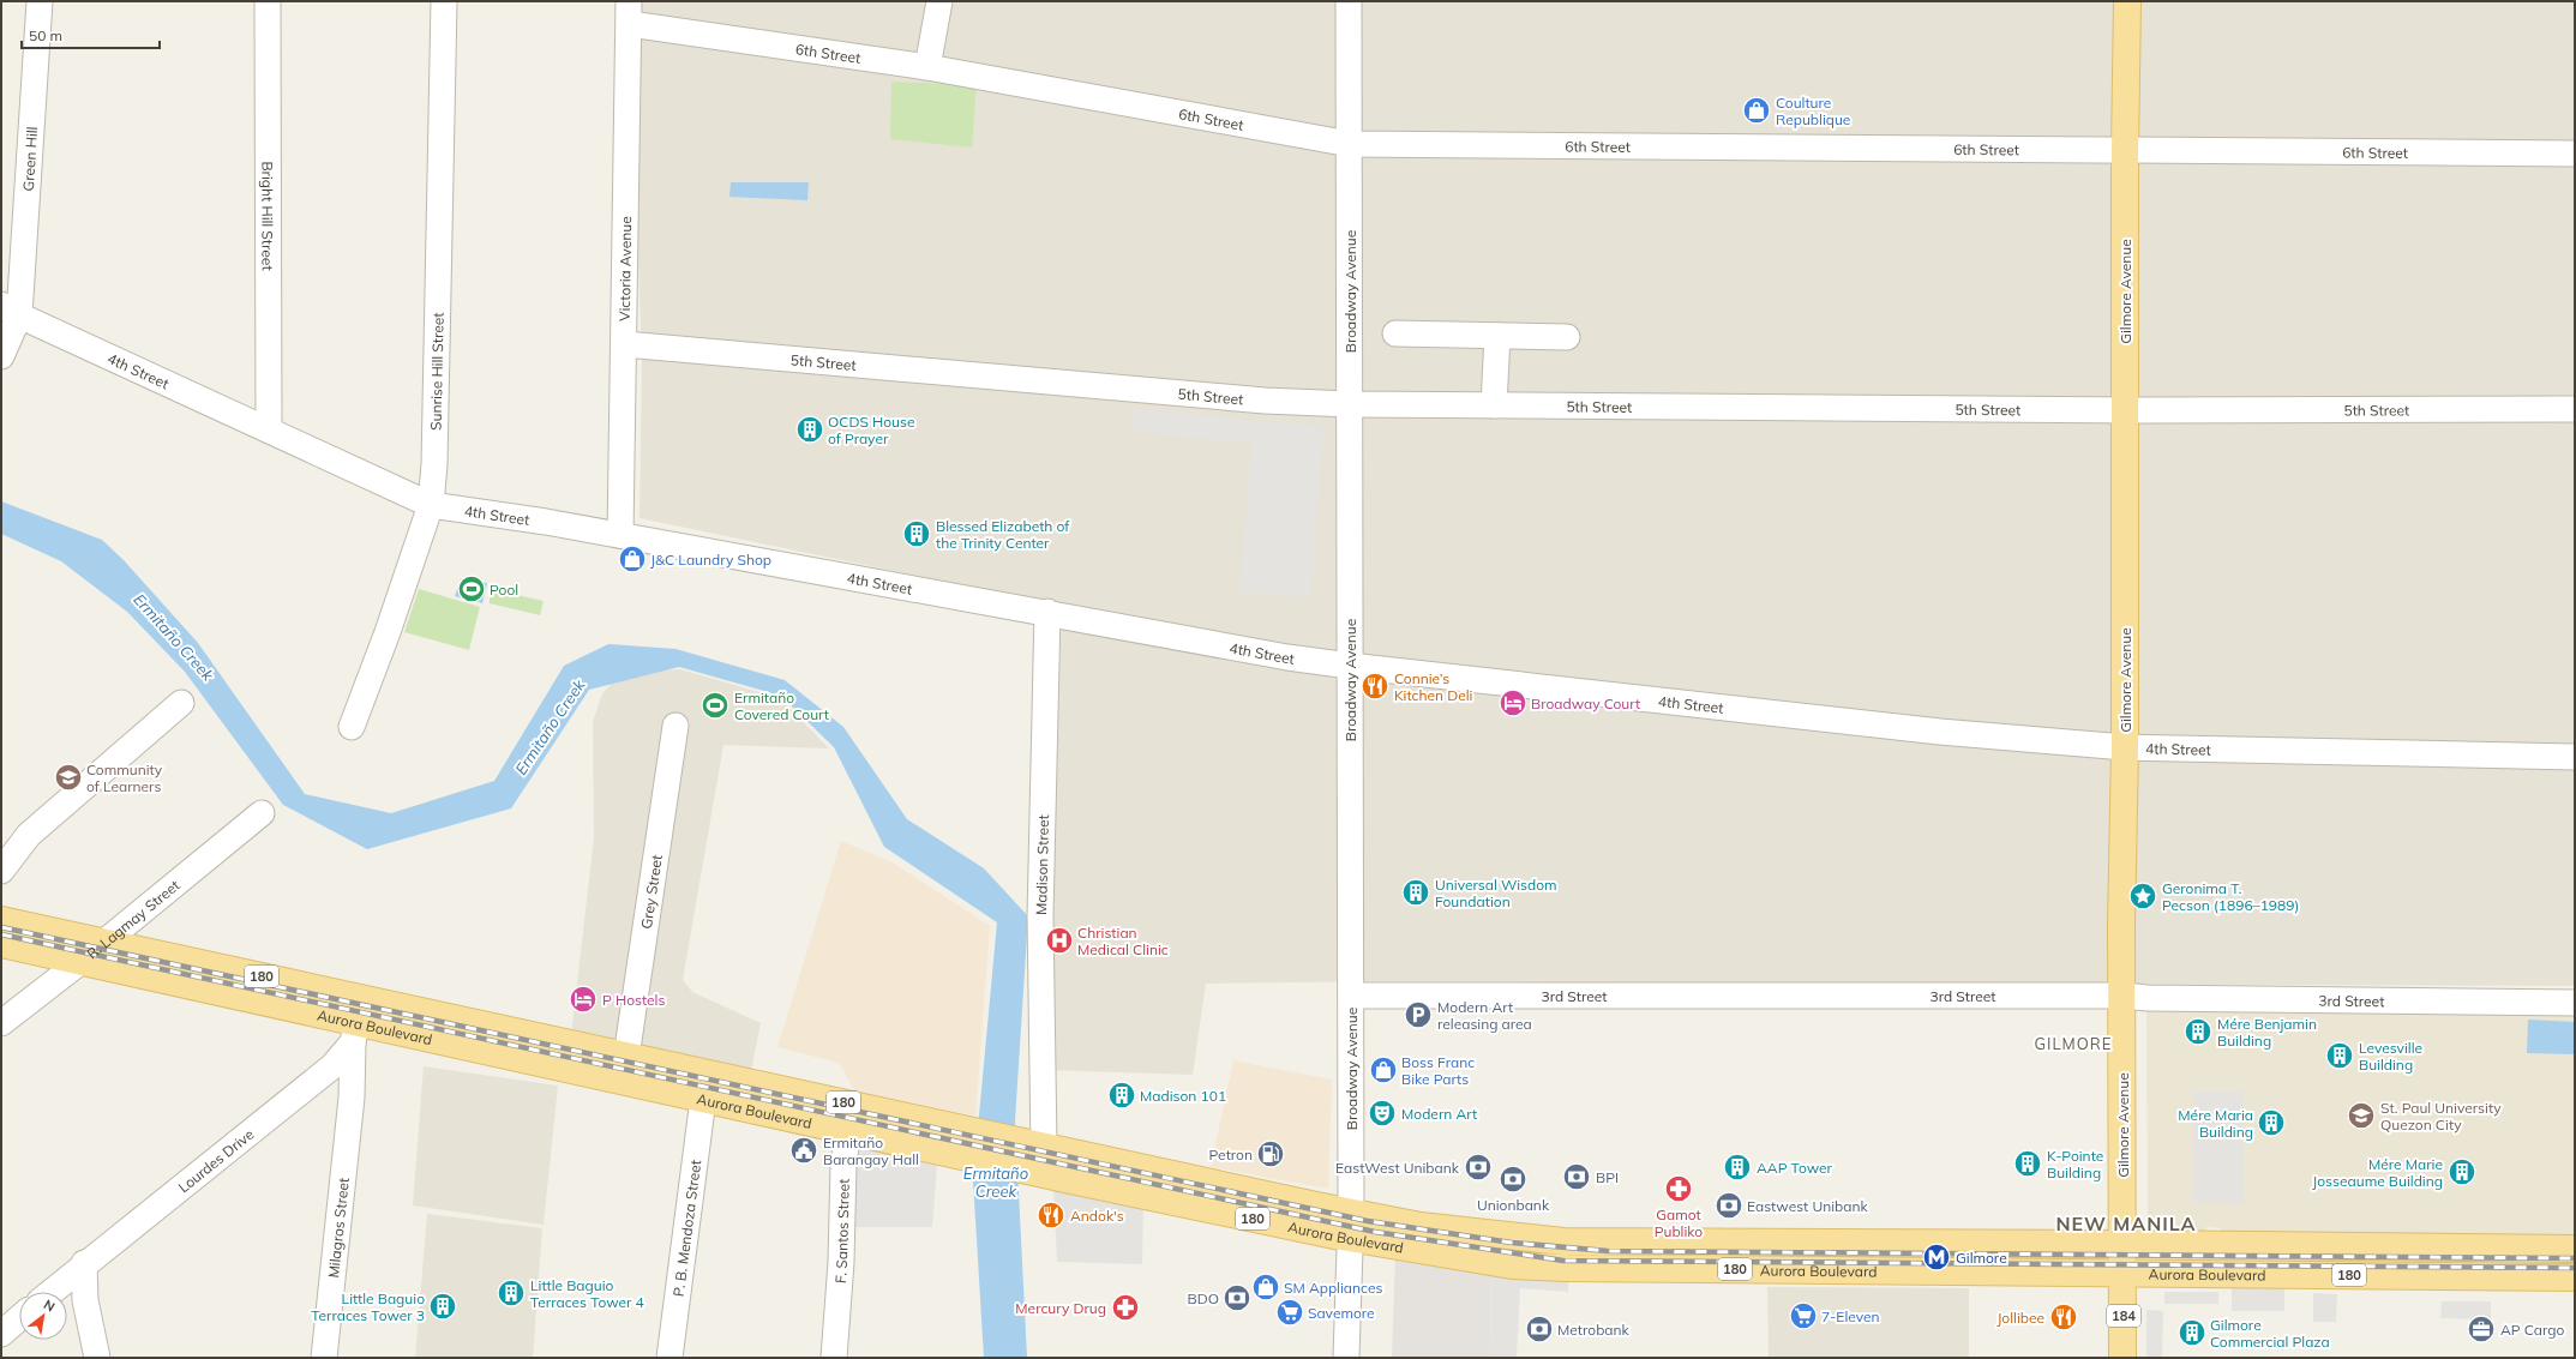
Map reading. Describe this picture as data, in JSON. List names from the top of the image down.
{
  "streets": {
    "main road": [
      "Gilmore Avenue",
      "180",
      "Aurora Boulevard",
      "184"
    ],
    "street": [
      "6th Street",
      "Green Hill",
      "Bright Hill Street",
      "Victoria Avenue",
      "Broadway Avenue",
      "5th Street",
      "4th Street",
      "Sunrise Hill Street",
      "Madison Street",
      "Grey Street",
      "R. Lagmay Street",
      "3rd Street",
      "Lourdes Drive",
      "Milagros Street",
      "P. B. Mendoza Street",
      "F. Santos Street"
    ]
  },
  "crossings": [
    ["6th Street", "Victoria Avenue"],
    ["6th Street", "Broadway Avenue"],
    ["6th Street", "Gilmore Avenue"],
    ["Green Hill", "4th Street"],
    ["Bright Hill Street", "4th Street"],
    ["Victoria Avenue", "5th Street"],
    ["Victoria Avenue", "4th Street"],
    ["Broadway Avenue", "5th Street"],
    ["Broadway Avenue", "4th Street"],
    ["Broadway Avenue", "3rd Street"],
    ["Broadway Avenue", "Aurora Boulevard"],
    ["Gilmore Avenue", "5th Street"],
    ["Gilmore Avenue", "4th Street"],
    ["Gilmore Avenue", "3rd Street"],
    ["Gilmore Avenue", "Aurora Boulevard"],
    ["4th Street", "Sunrise Hill Street"],
    ["4th Street", "Madison Street"],
    ["Madison Street", "Aurora Boulevard"],
    ["Grey Street", "Aurora Boulevard"],
    ["R. Lagmay Street", "Aurora Boulevard"],
    ["Aurora Boulevard", "Lourdes Drive"],
    ["Aurora Boulevard", "Milagros Street"],
    ["Aurora Boulevard", "P. B. Mendoza Street"],
    ["Aurora Boulevard", "F. Santos Street"],
    ["Lourdes Drive", "Milagros Street"]
  ],
  "districts": ["GILMORE", "NEW MANILA"],
  "water": ["Ermitaño Creek"],
  "places": {
    "shop": [
      "Coulture Republique",
      "J&C Laundry Shop",
      "Boss Franc Bike Parts",
      "SM Appliances"
    ],
    "building": [
      "OCDS House of Prayer",
      "Blessed Elizabeth of the Trinity Center",
      "Universal Wisdom Foundation",
      "Mére Benjamin Building",
      "Levesville Building",
      "Madison 101",
      "Mére Maria Building",
      "K-Pointe Building",
      "AAP Tower",
      "Mére Marie Josseaume Building",
      "Little Baguio Terraces Tower 4",
      "Little Baguio Terraces Tower 3",
      "Gilmore Commercial Plaza"
    ],
    "sports": ["Pool", "Ermitaño Covered Court"],
    "restaurant": ["Connie’s Kitchen Deli", "Andok's", "Jollibee"],
    "hotel": ["Broadway Court", "P Hostels"],
    "school or university": ["Community of Learners", "St. Paul University Quezon City"],
    "place": ["Geronima T. Pecson (1896–1989)"],
    "hospital": ["Christian Medical Clinic"],
    "parking": ["Modern Art releasing area"],
    "theatre": ["Modern Art"],
    "public building": ["Ermitaño Barangay Hall"],
    "fuel station": ["Petron"],
    "bank": [
      "EastWest Unibank",
      "BPI",
      "Unionbank",
      "Eastwest Unibank",
      "BDO",
      "Metrobank"
    ],
    "pharmacy": ["Gamot Publiko", "Mercury Drug"],
    "metro station": ["Gilmore"],
    "supermarket": ["Savemore", "7-Eleven"],
    "office": ["AP Cargo"]
  },
  "scale_bar": "50 m",
  "north": "top right"
}
